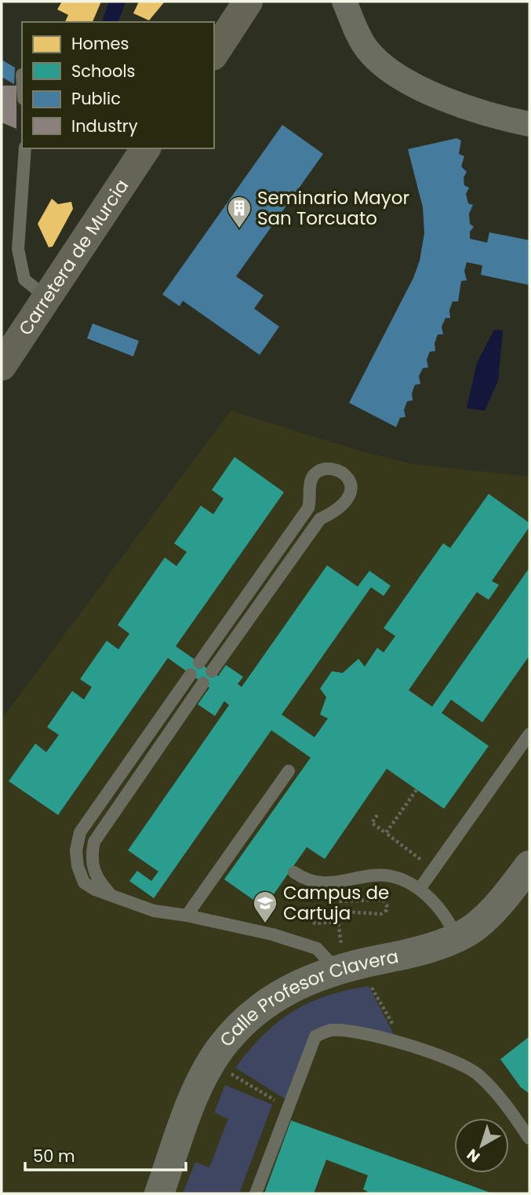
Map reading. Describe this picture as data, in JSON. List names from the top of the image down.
{
  "streets": {
    "main road": ["Carretera de Murcia"],
    "street": ["Calle Profesor Clavera"]
  },
  "places": {
    "building": ["Seminario Mayor San Torcuato"],
    "school or university": ["Campus de Cartuja"]
  },
  "legend": [
    "Homes",
    "Schools",
    "Public",
    "Industry"
  ],
  "scale_bar": "50 m",
  "north": "bottom left"
}
